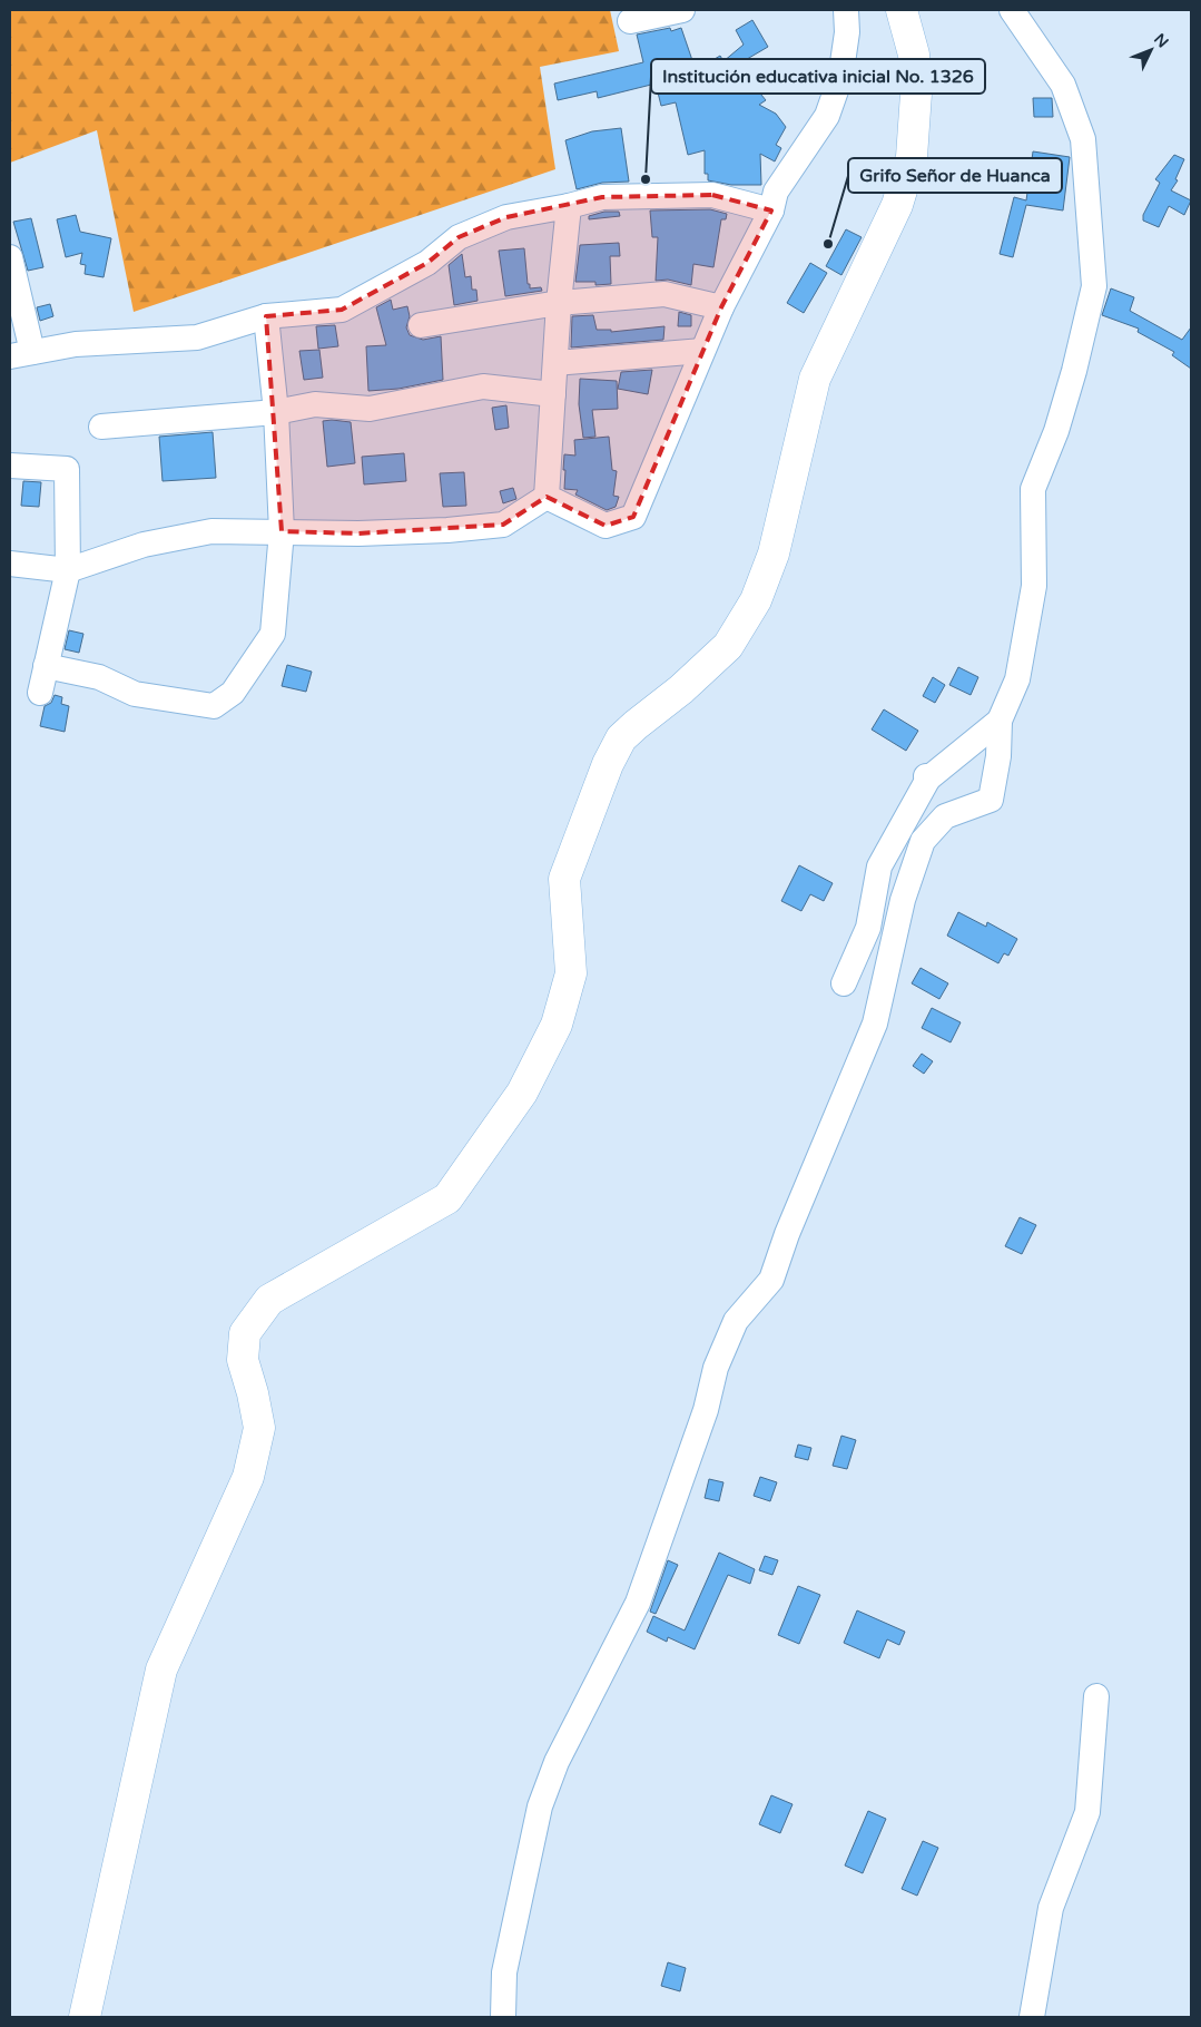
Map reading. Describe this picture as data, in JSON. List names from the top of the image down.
{
  "places": ["Institución educativa inicial No. 1326", "Grifo Señor de Huanca"],
  "north": "top right"
}
